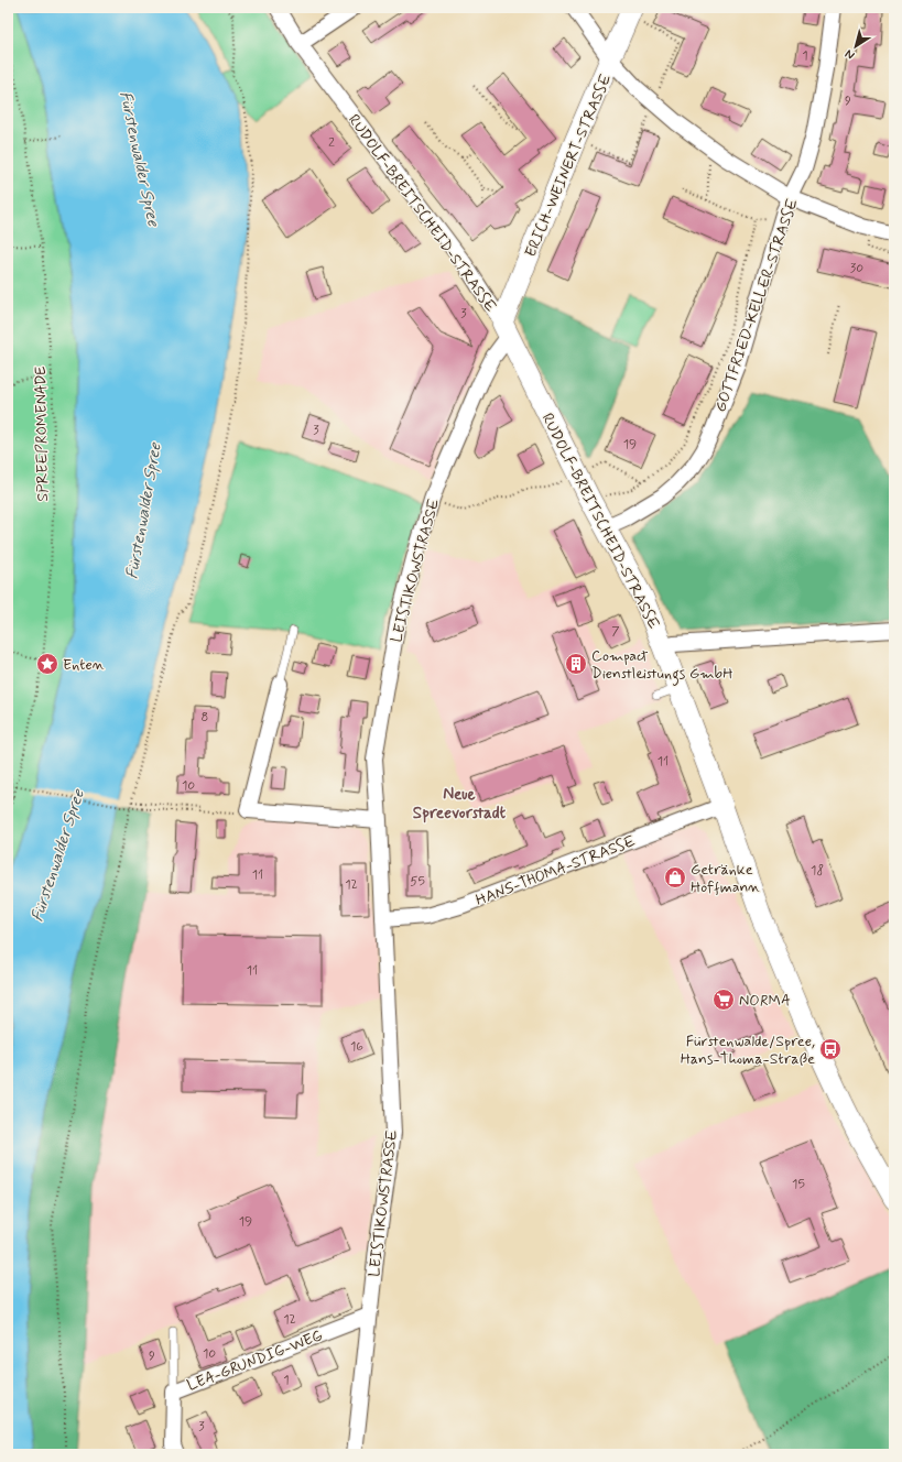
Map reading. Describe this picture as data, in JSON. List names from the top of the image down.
{
  "streets": {
    "main road": ["ERICH-WEINERT-STRASSE", "RUDOLF-BREITSCHEID-STRASSE"],
    "street": [
      "GOTTFRIED-KELLER-STRASSE",
      "LEISTIKOWSTRASSE",
      "HANS-THOMA-STRASSE",
      "LEA-GRUNDIG-WEG"
    ],
    "path": ["SPREEPROMENADE"]
  },
  "crossings": [
    ["ERICH-WEINERT-STRASSE", "RUDOLF-BREITSCHEID-STRASSE"],
    ["ERICH-WEINERT-STRASSE", "LEISTIKOWSTRASSE"],
    ["RUDOLF-BREITSCHEID-STRASSE", "GOTTFRIED-KELLER-STRASSE"],
    ["RUDOLF-BREITSCHEID-STRASSE", "LEISTIKOWSTRASSE"],
    ["RUDOLF-BREITSCHEID-STRASSE", "HANS-THOMA-STRASSE"],
    ["LEISTIKOWSTRASSE", "HANS-THOMA-STRASSE"],
    ["LEISTIKOWSTRASSE", "LEA-GRUNDIG-WEG"]
  ],
  "districts": ["Neue Spreevorstadt"],
  "water": ["Fürstenwalder Spree"],
  "places": {
    "place": ["Enten"],
    "building": ["Compact Dienstleistungs GmbH"],
    "shop": ["Getränke Hoffmann"],
    "supermarket": ["NORMA"],
    "bus stop": ["Fürstenwalde/Spree, Hans-Thoma-Straße"]
  },
  "house_numbers": [
    "1",
    "9",
    "2",
    "30",
    "3",
    "3",
    "19",
    "7",
    "8",
    "11",
    "10",
    "18",
    "11",
    "55",
    "12",
    "11",
    "16",
    "15",
    "19",
    "12",
    "10",
    "9",
    "1",
    "3"
  ],
  "north": "bottom left"
}
